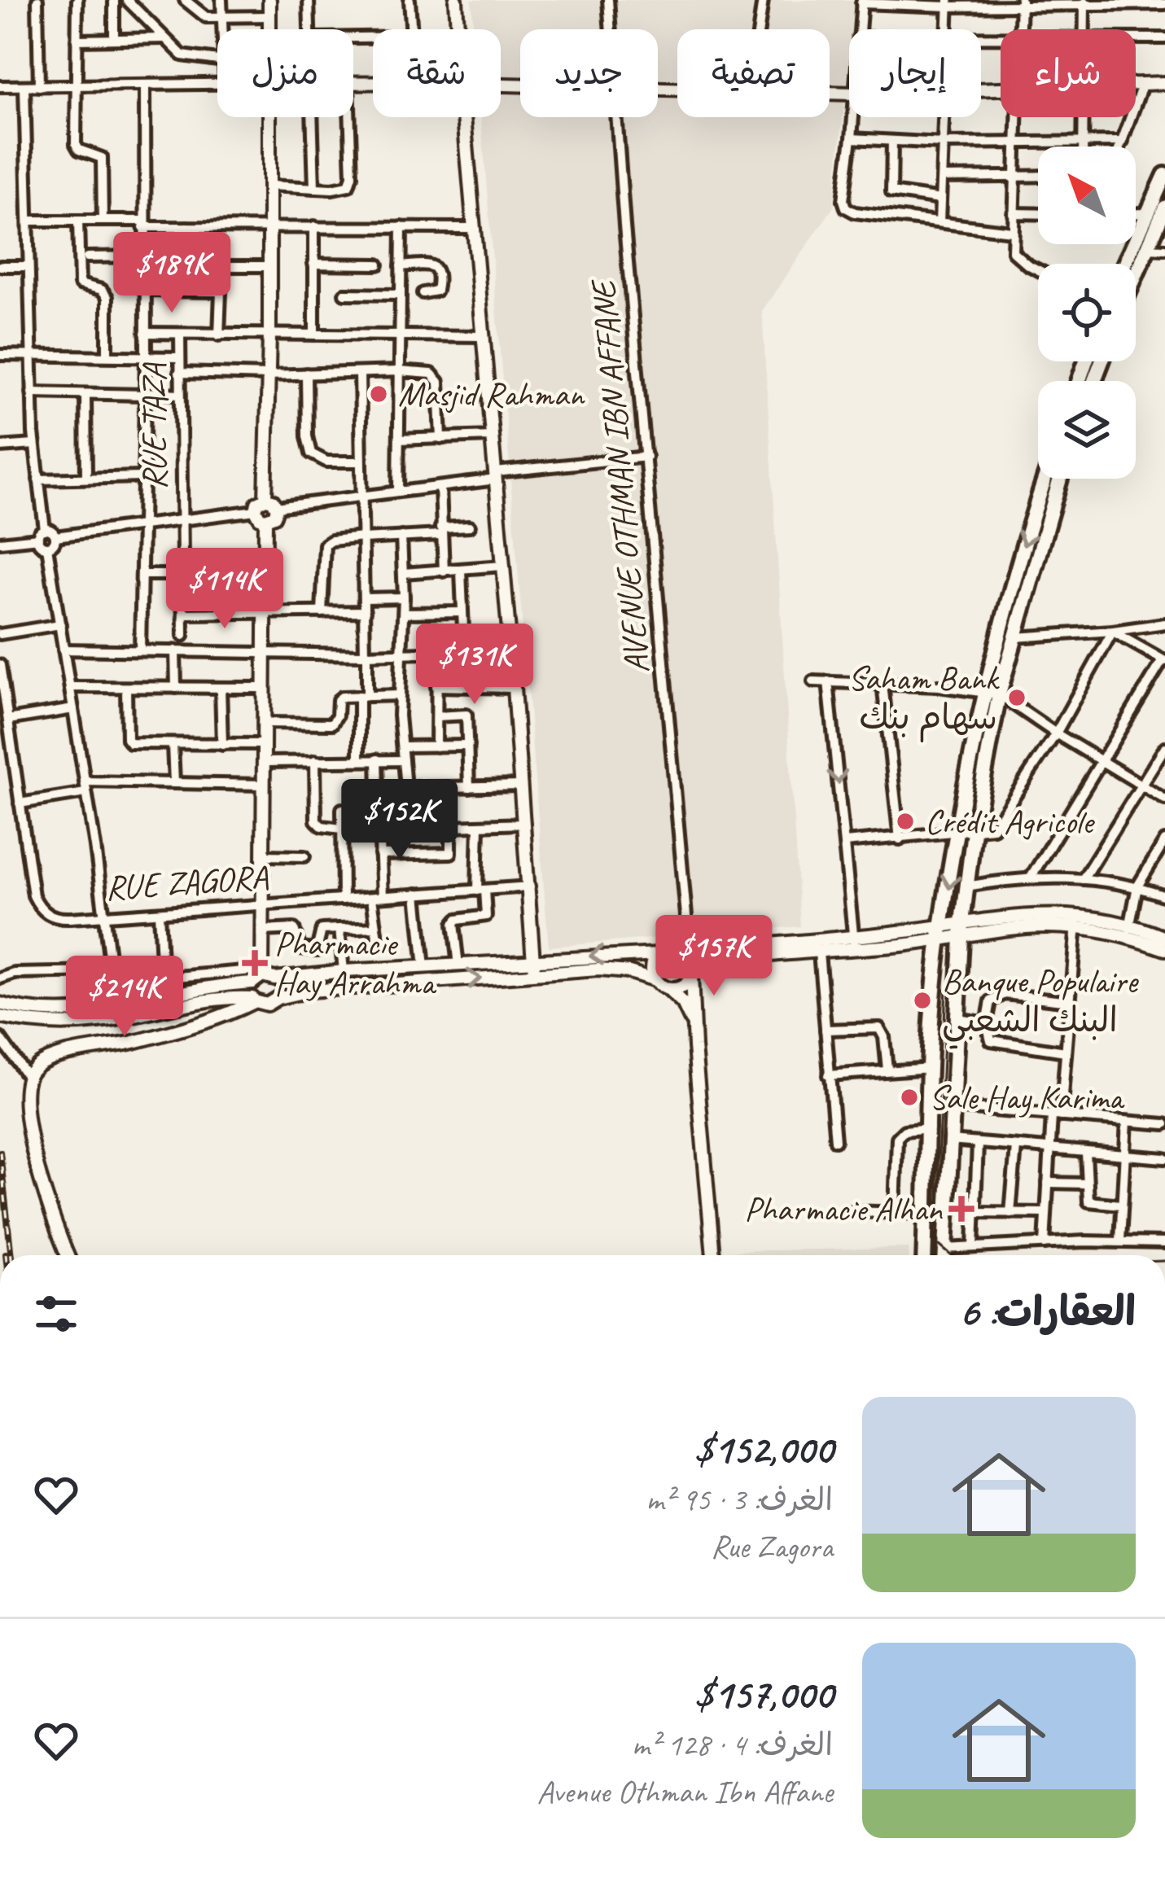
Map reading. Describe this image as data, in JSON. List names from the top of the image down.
{
  "streets": {
    "street": ["RUE TAZA", "AVENUE OTHMAN IBN AFFANE", "RUE ZAGORA"]
  },
  "places": {
    "other": [
      "Masjid Rahman",
      "Saham Bank سهام بنك",
      "Crédit Agricole",
      "Banque Populaire البنك الشعبي",
      "Sale Hay Karima"
    ],
    "health": ["Pharmacie Hay Arrahma", "Pharmacie Alhan"]
  },
  "north": "top left",
  "page": {
    "chip": [
      "شراء",
      "إيجار",
      "تصفية",
      "جديد",
      "شقة",
      "منزل"
    ],
    "price": [
      "$189K",
      "$114K",
      "$131K",
      "$152K",
      "$157K",
      "$214K"
    ],
    "heading": "العقارات: 6",
    "list": [
      {
        "name": "$152,000",
        "note": "الغرف: 3 · 95 m² · Rue Zagora"
      },
      {
        "name": "$157,000",
        "note": "الغرف: 4 · 128 m² · Avenue Othman Ibn Affane"
      }
    ]
  }
}
